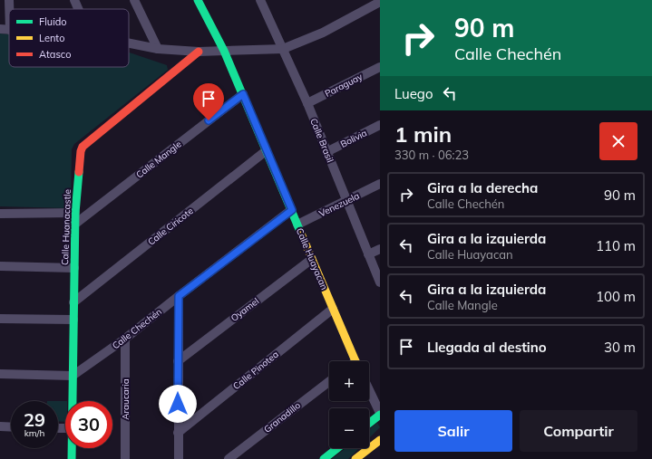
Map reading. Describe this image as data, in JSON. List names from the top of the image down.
{
  "streets": {
    "street": [
      "Paraguay",
      "Bolivia",
      "Calle Brasil",
      "Calle Mangle",
      "Venezuela",
      "Calle Ciricote",
      "Calle Huanacastle",
      "Calle Huayacan",
      "Oyamel",
      "Calle Chechén",
      "Calle Pinotea",
      "Araucaria",
      "Granadillo"
    ]
  },
  "crossings": [
    ["Paraguay", "Calle Brasil"],
    ["Bolivia", "Calle Brasil"],
    ["Calle Brasil", "Venezuela"],
    ["Calle Mangle", "Calle Huanacastle"],
    ["Calle Mangle", "Calle Huayacan"],
    ["Venezuela", "Calle Huayacan"],
    ["Calle Ciricote", "Calle Huanacastle"],
    ["Calle Ciricote", "Calle Huayacan"],
    ["Calle Huanacastle", "Calle Chechén"],
    ["Calle Huayacan", "Oyamel"],
    ["Calle Huayacan", "Calle Chechén"],
    ["Calle Huayacan", "Calle Pinotea"],
    ["Calle Chechén", "Araucaria"]
  ],
  "legend": ["Fluido", "Lento", "Atasco"],
  "page": {
    "turn": ["90 m", "Calle Chechén"],
    "then": "Luego",
    "heading": ["1 min", "330 m · 06:23"],
    "list": [
      {
        "name": "Gira a la derecha",
        "note": "Calle Chechén",
        "value": "90 m"
      },
      {
        "name": "Gira a la izquierda",
        "note": "Calle Huayacan",
        "value": "110 m"
      },
      {
        "name": "Gira a la izquierda",
        "note": "Calle Mangle",
        "value": "100 m"
      },
      {
        "name": "Llegada al destino",
        "value": "30 m"
      }
    ],
    "map_buttons": ["+", "−"],
    "speed": "29 km/h",
    "limit": "30",
    "buttons": ["Salir", "Compartir"]
  }
}
